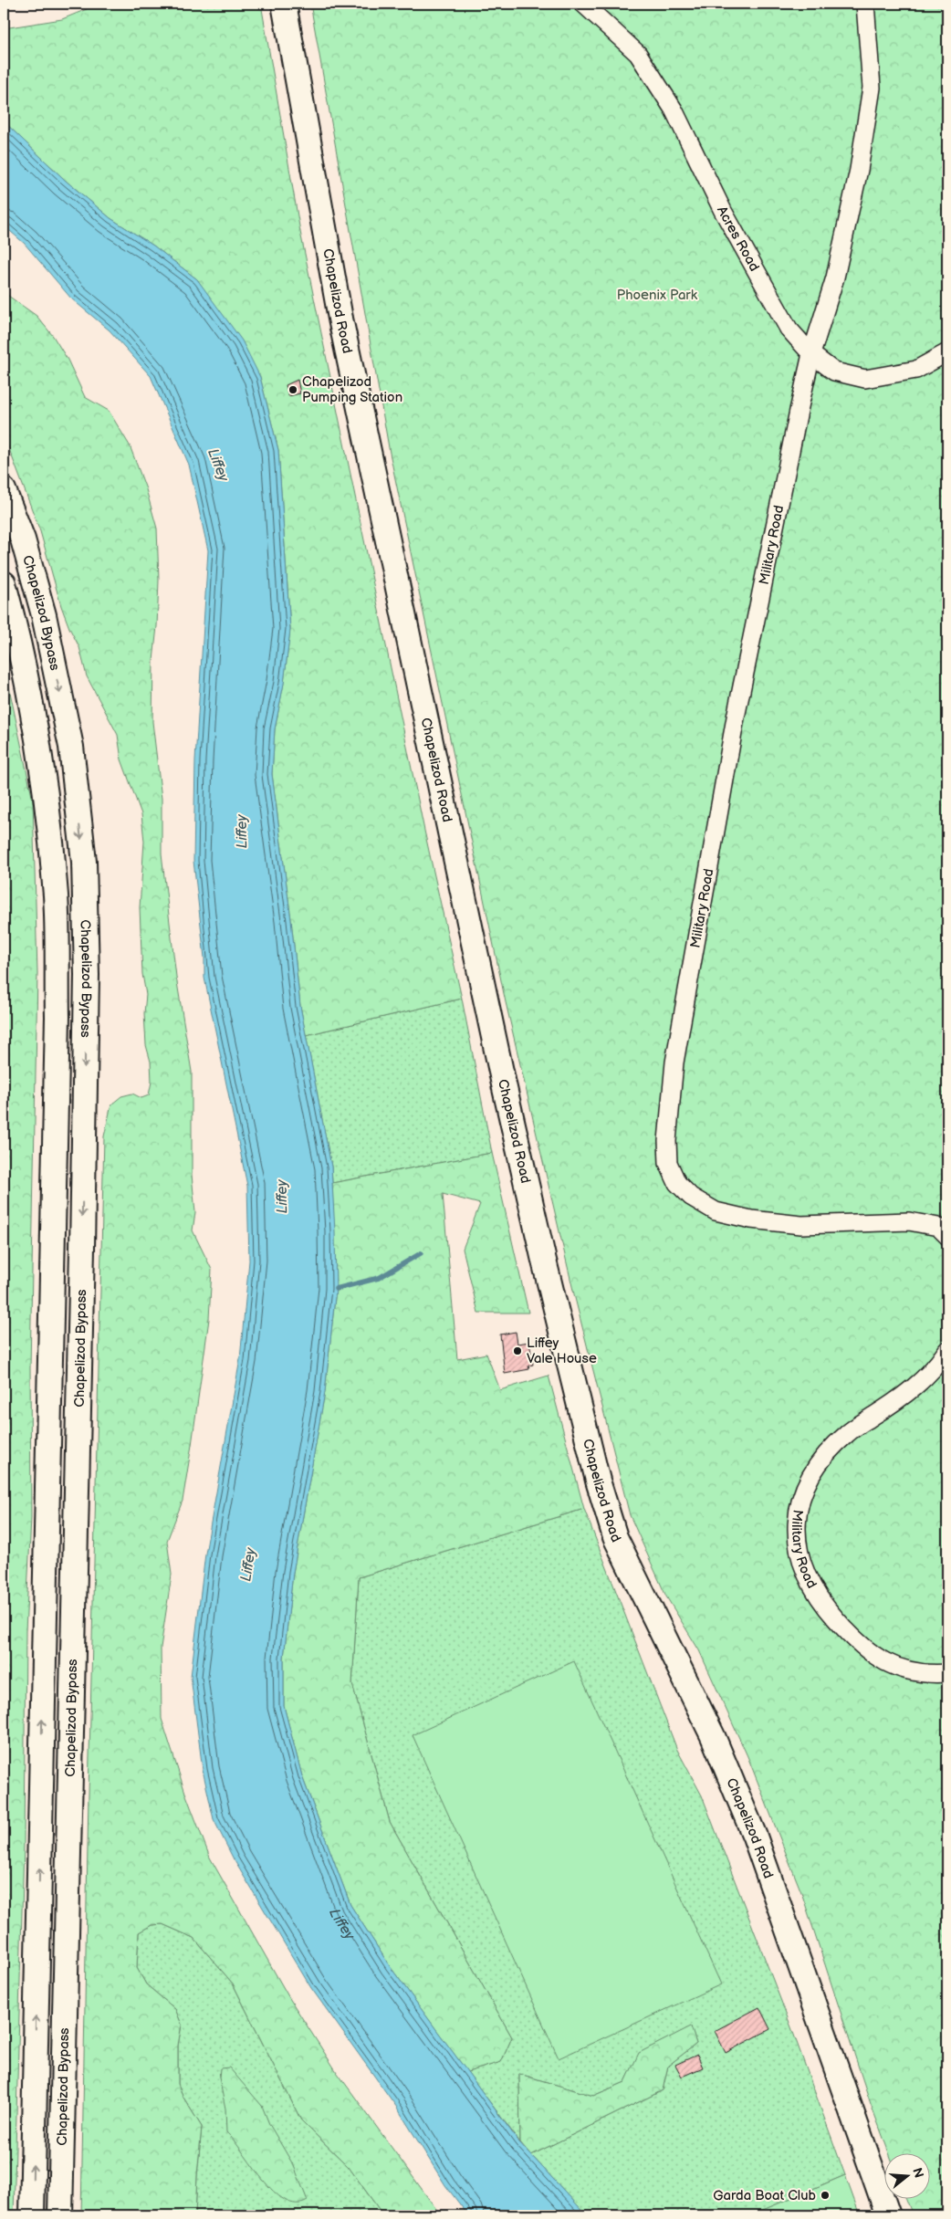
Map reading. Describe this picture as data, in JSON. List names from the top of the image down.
{
  "streets": {
    "main road": ["Chapelizod Road", "Chapelizod Bypass"],
    "street": ["Acres Road", "Military Road"]
  },
  "crossings": [
    ["Acres Road", "Military Road"]
  ],
  "water": ["Liffey"],
  "parks": ["Phoenix Park"],
  "places": ["Chapelizod Pumping Station", "Liffey Vale House", "Garda Boat Club"],
  "north": "right"
}
